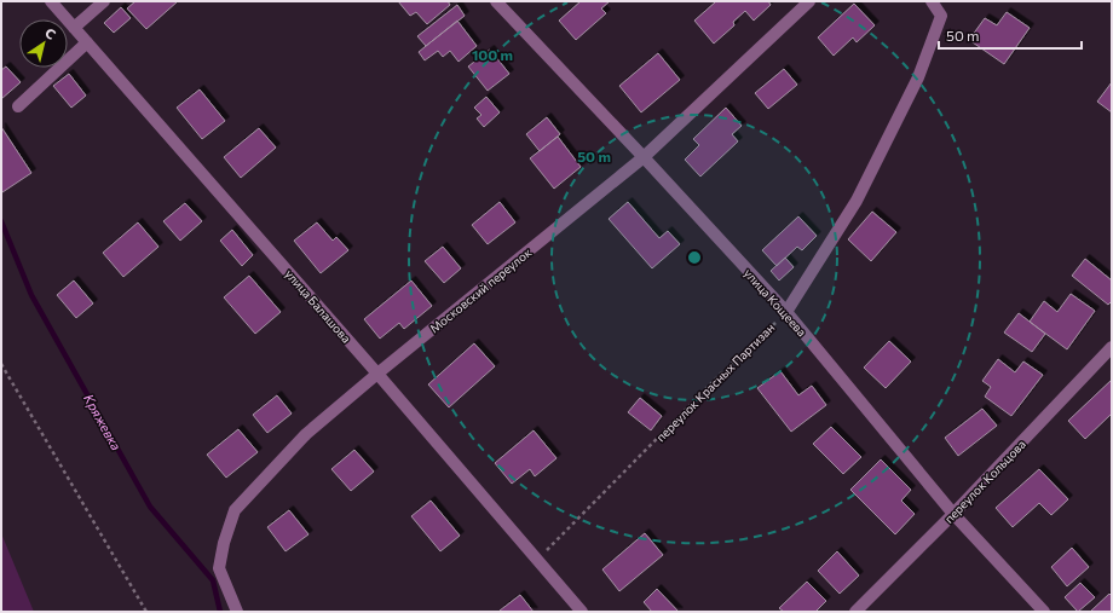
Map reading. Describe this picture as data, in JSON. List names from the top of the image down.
{
  "streets": {
    "street": [
      "Московский переулок",
      "улица Кощеева",
      "улица Балашова",
      "переулок Кольцова"
    ],
    "path": ["переулок Красных Партизан"]
  },
  "crossings": [
    ["Московский переулок", "улица Кощеева"],
    ["Московский переулок", "улица Балашова"],
    ["улица Кощеева", "переулок Красных Партизан"],
    ["улица Кощеева", "переулок Кольцова"],
    ["улица Балашова", "переулок Красных Партизан"]
  ],
  "water": ["Кряжевка"],
  "scale_bar": "50 m",
  "north": "top right",
  "rings": ["100 m", "50 m"]
}
